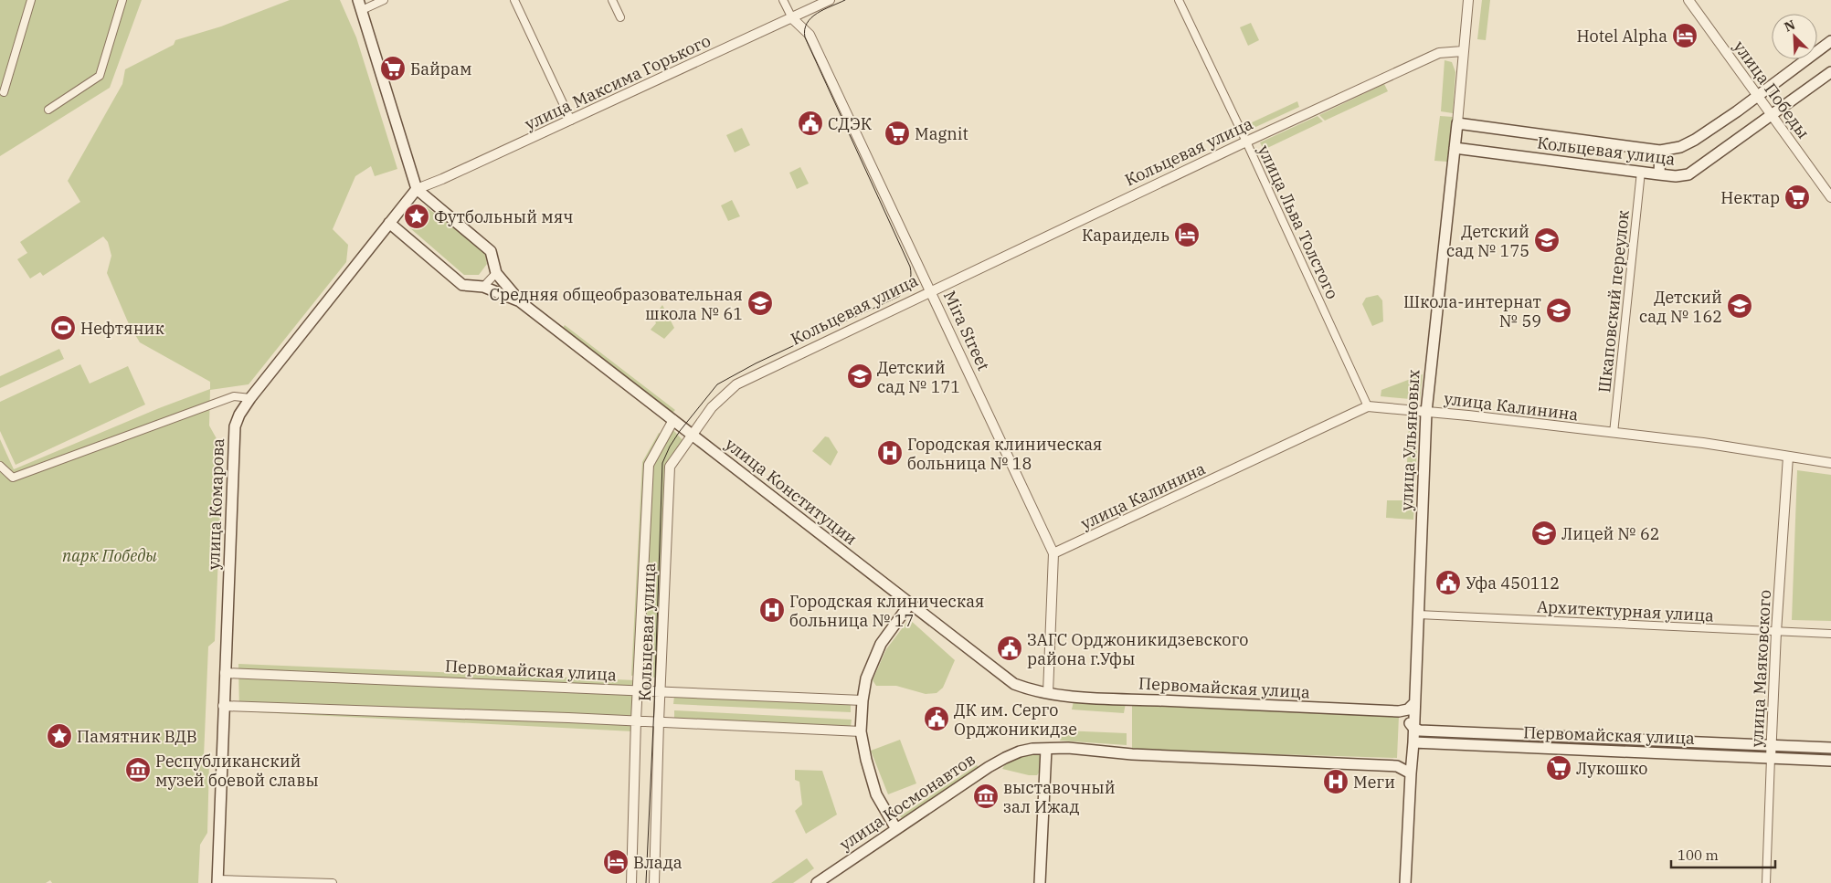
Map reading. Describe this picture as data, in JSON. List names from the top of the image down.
{
  "streets": {
    "main road": [
      "Кольцевая улица",
      "улица Ульяновых",
      "улица Конституции",
      "улица Комарова",
      "Первомайская улица",
      "улица Космонавтов"
    ],
    "street": [
      "улица Максима Горького",
      "улица Победы",
      "улица Льва Толстого",
      "Шкаповский переулок",
      "Mira Street",
      "улица Калинина",
      "Архитектурная улица",
      "улица Маяковского"
    ]
  },
  "crossings": [
    ["улица Максима Горького", "Mira Street"],
    ["улица Максима Горького", "улица Конституции"],
    ["улица Максима Горького", "улица Комарова"],
    ["улица Победы", "Кольцевая улица"],
    ["Кольцевая улица", "улица Льва Толстого"],
    ["Кольцевая улица", "Шкаповский переулок"],
    ["Кольцевая улица", "Mira Street"],
    ["Кольцевая улица", "улица Ульяновых"],
    ["Кольцевая улица", "улица Конституции"],
    ["Кольцевая улица", "Первомайская улица"],
    ["улица Льва Толстого", "улица Калинина"],
    ["Шкаповский переулок", "улица Калинина"],
    ["Mira Street", "улица Калинина"],
    ["Mira Street", "улица Конституции"],
    ["Mira Street", "Первомайская улица"],
    ["улица Калинина", "улица Ульяновых"],
    ["улица Калинина", "улица Маяковского"],
    ["улица Ульяновых", "Архитектурная улица"],
    ["улица Ульяновых", "Первомайская улица"],
    ["улица Конституции", "улица Комарова"],
    ["улица Конституции", "Первомайская улица"],
    ["улица Комарова", "Первомайская улица"],
    ["Архитектурная улица", "улица Маяковского"],
    ["улица Маяковского", "Первомайская улица"]
  ],
  "parks": ["парк Победы"],
  "places": {
    "hotel": ["Hotel Alpha", "Караидель", "Влада"],
    "supermarket": [
      "Байрам",
      "Magnit",
      "Нектар",
      "Лукошко"
    ],
    "public building": [
      "СДЭК",
      "Уфа 450112",
      "ЗАГС Орджоникидзевского района г.Уфы",
      "ДК им. Серго Орджоникидзе"
    ],
    "place": ["Футбольный мяч", "Памятник ВДВ"],
    "school or university": [
      "Детский сад № 175",
      "Средняя общеобразовательная школа № 61",
      "Детский сад № 162",
      "Школа-интернат № 59",
      "Детский сад № 171",
      "Лицей № 62"
    ],
    "sports": ["Нефтяник"],
    "hospital": ["Городская клиническая больница № 18", "Городская клиническая больница № 17", "Меги"],
    "museum": ["Республиканский музей боевой славы", "выставочный зал Ижад"]
  },
  "scale_bar": "100 m",
  "north": "top left"
}
